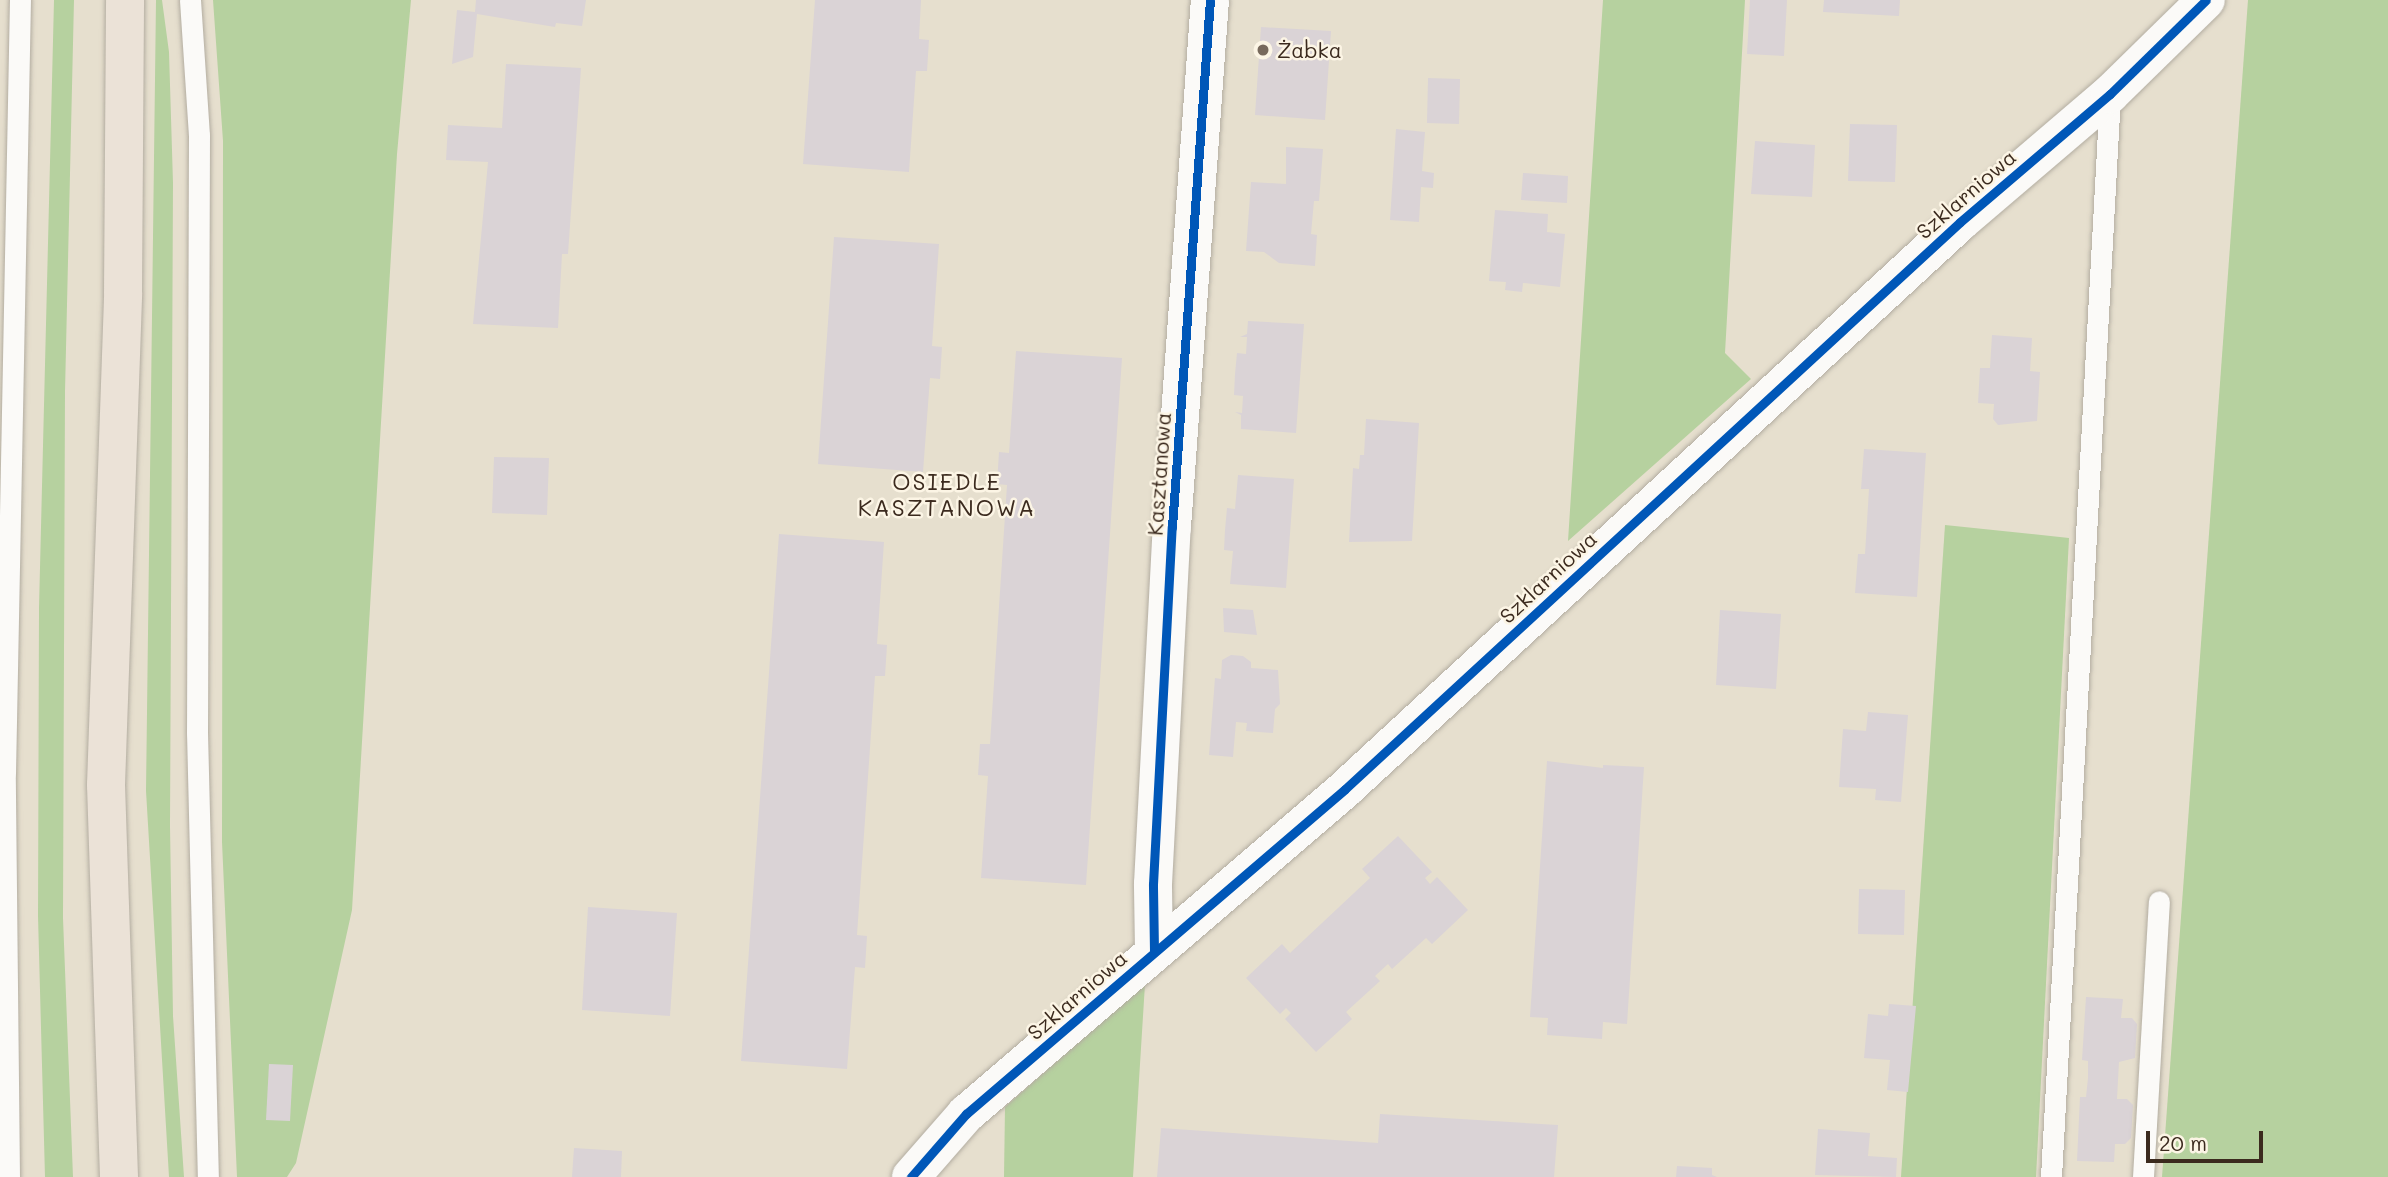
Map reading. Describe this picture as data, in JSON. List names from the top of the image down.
{
  "streets": {
    "street": ["Szklarniowa", "Kasztanowa"]
  },
  "crossings": [
    ["Szklarniowa", "Kasztanowa"]
  ],
  "districts": ["OSIEDLE KASZTANOWA"],
  "places": ["Żabka"],
  "scale_bar": "20 m"
}
